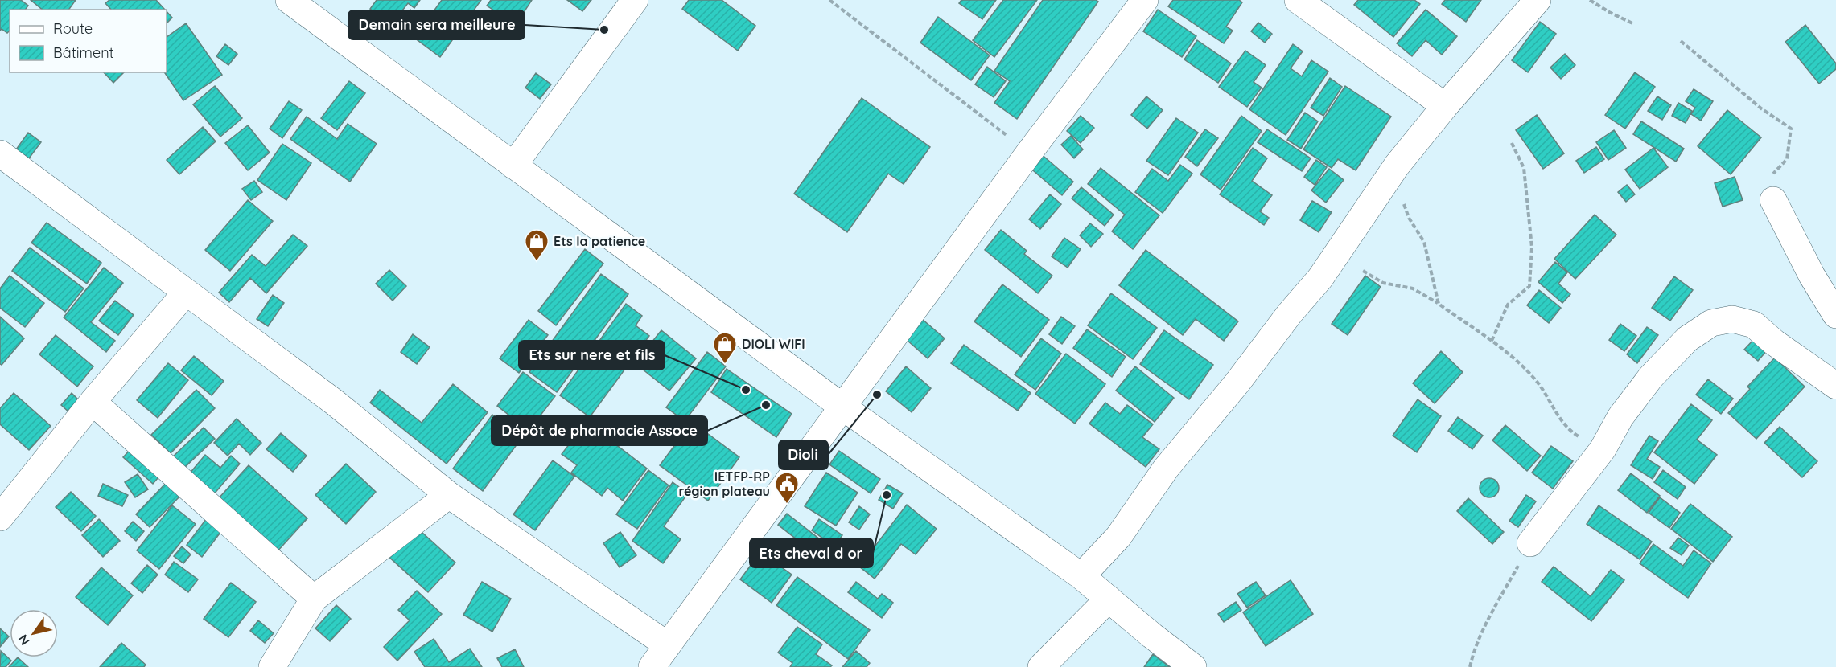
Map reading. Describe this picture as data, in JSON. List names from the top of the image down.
{
  "places": {
    "other": [
      "Demain sera meilleure",
      "Ets sur nere et fils",
      "Dioli",
      "Dépôt de pharmacie Assoce",
      "Ets cheval d or"
    ],
    "shop": ["Ets la patience", "DIOLI WIFI"],
    "public building": ["IETFP-RP région plateau"]
  },
  "legend": ["Route", "Bâtiment"],
  "north": "bottom left"
}
